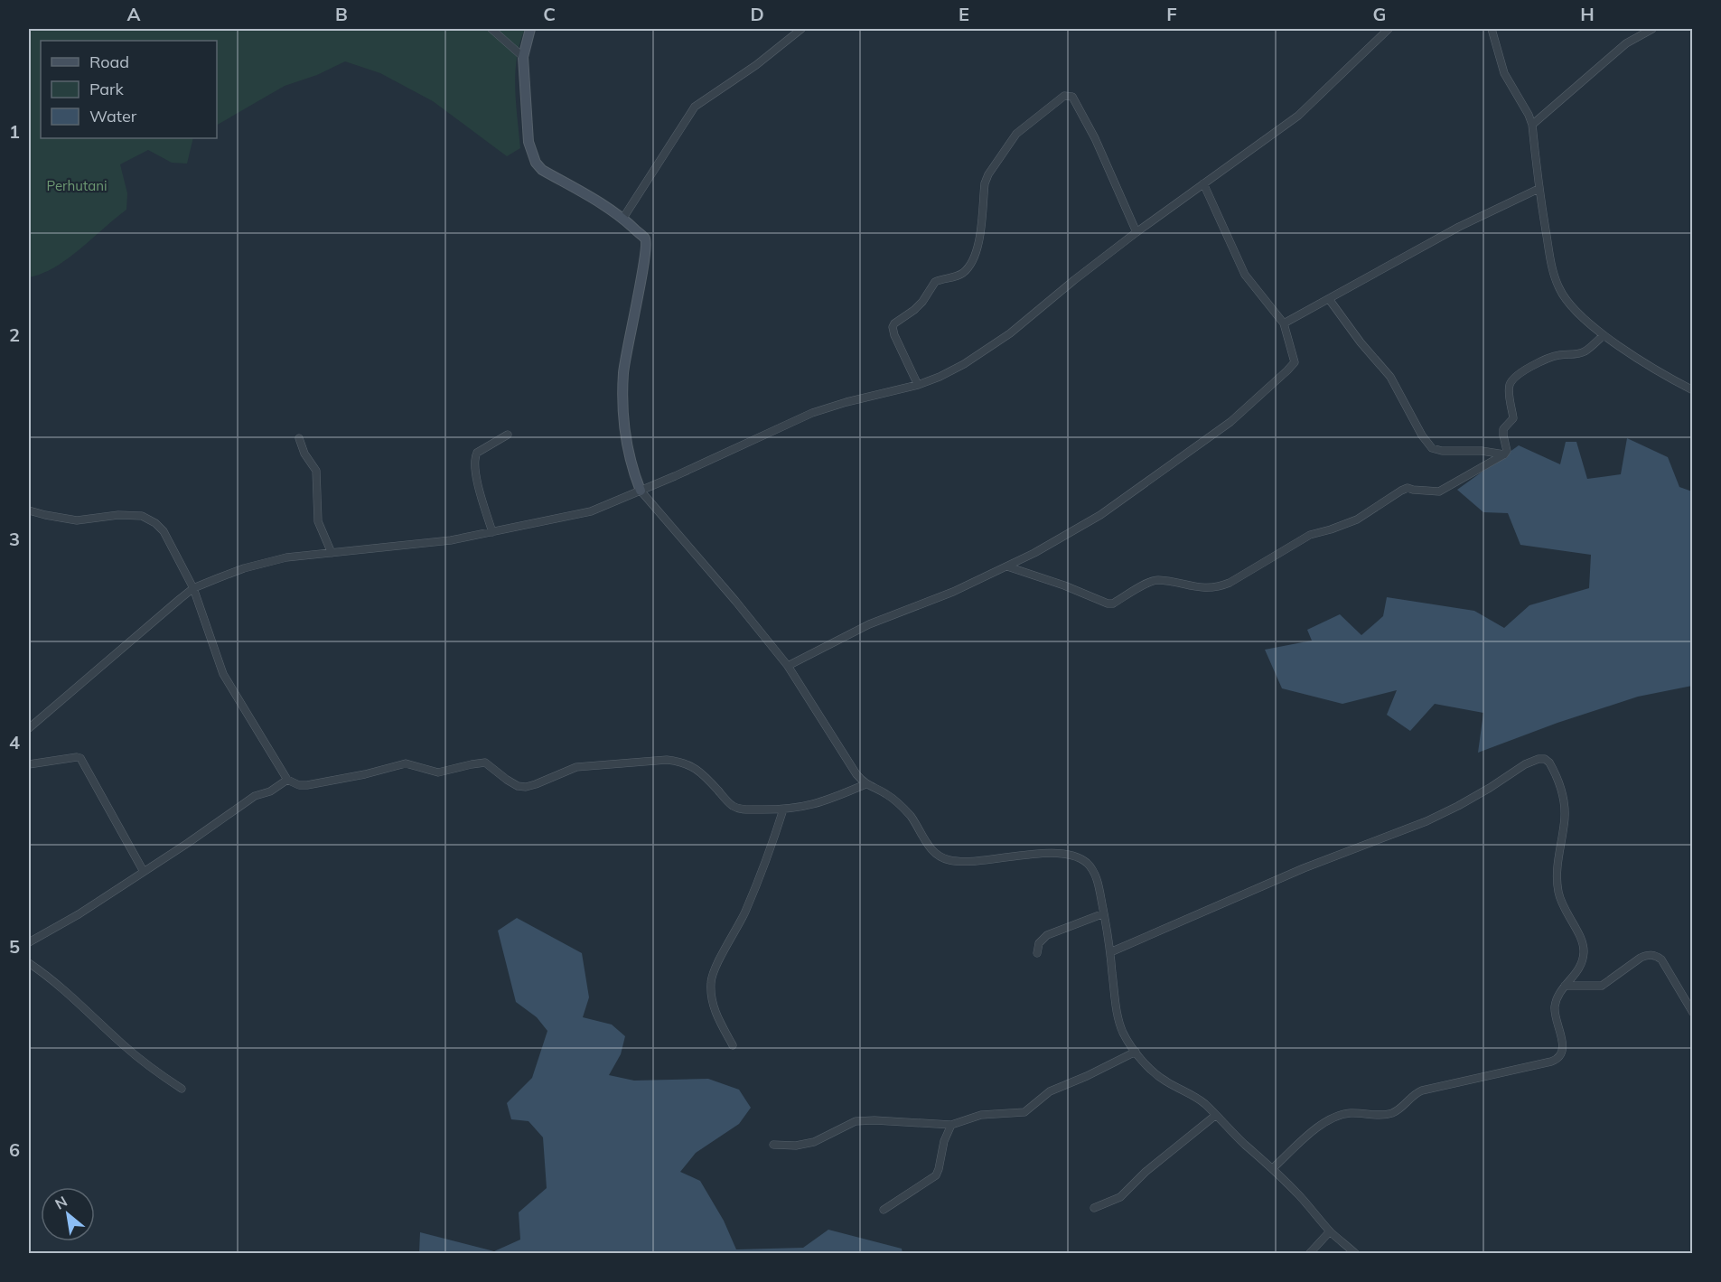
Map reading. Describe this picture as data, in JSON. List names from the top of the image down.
{
  "parks": ["Perhutani"],
  "legend": ["Road", "Park", "Water"],
  "north": "top left",
  "grid": {
    "columns": [
      "A",
      "B",
      "C",
      "D",
      "E",
      "F",
      "G",
      "H"
    ],
    "rows": [
      "1",
      "2",
      "3",
      "4",
      "5",
      "6"
    ]
  }
}
